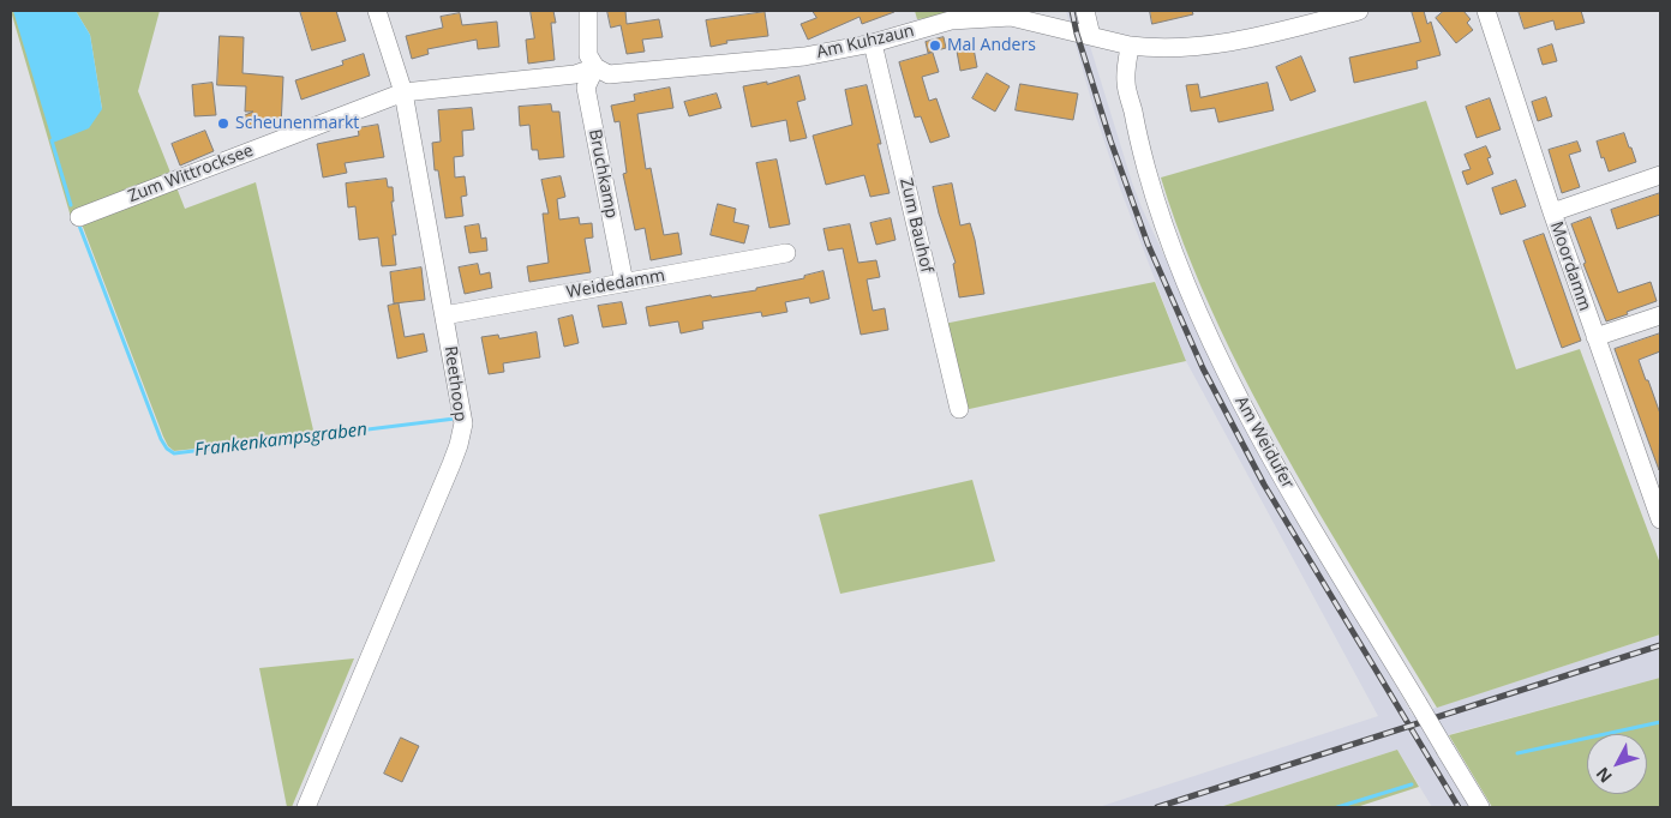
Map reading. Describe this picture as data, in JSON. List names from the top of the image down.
{
  "streets": {
    "street": [
      "Am Kuhzaun",
      "Zum Wittrocksee",
      "Bruchkamp",
      "Zum Bauhof",
      "Moordamm",
      "Weidedamm",
      "Reethoop",
      "Am Weidufer"
    ]
  },
  "crossings": [
    ["Am Kuhzaun", "Zum Wittrocksee"],
    ["Am Kuhzaun", "Bruchkamp"],
    ["Am Kuhzaun", "Zum Bauhof"],
    ["Am Kuhzaun", "Reethoop"],
    ["Am Kuhzaun", "Am Weidufer"],
    ["Zum Wittrocksee", "Reethoop"],
    ["Bruchkamp", "Weidedamm"],
    ["Weidedamm", "Reethoop"]
  ],
  "water": ["Frankenkampsgraben"],
  "places": ["Mal Anders", "Scheunenmarkt"],
  "north": "bottom left"
}
